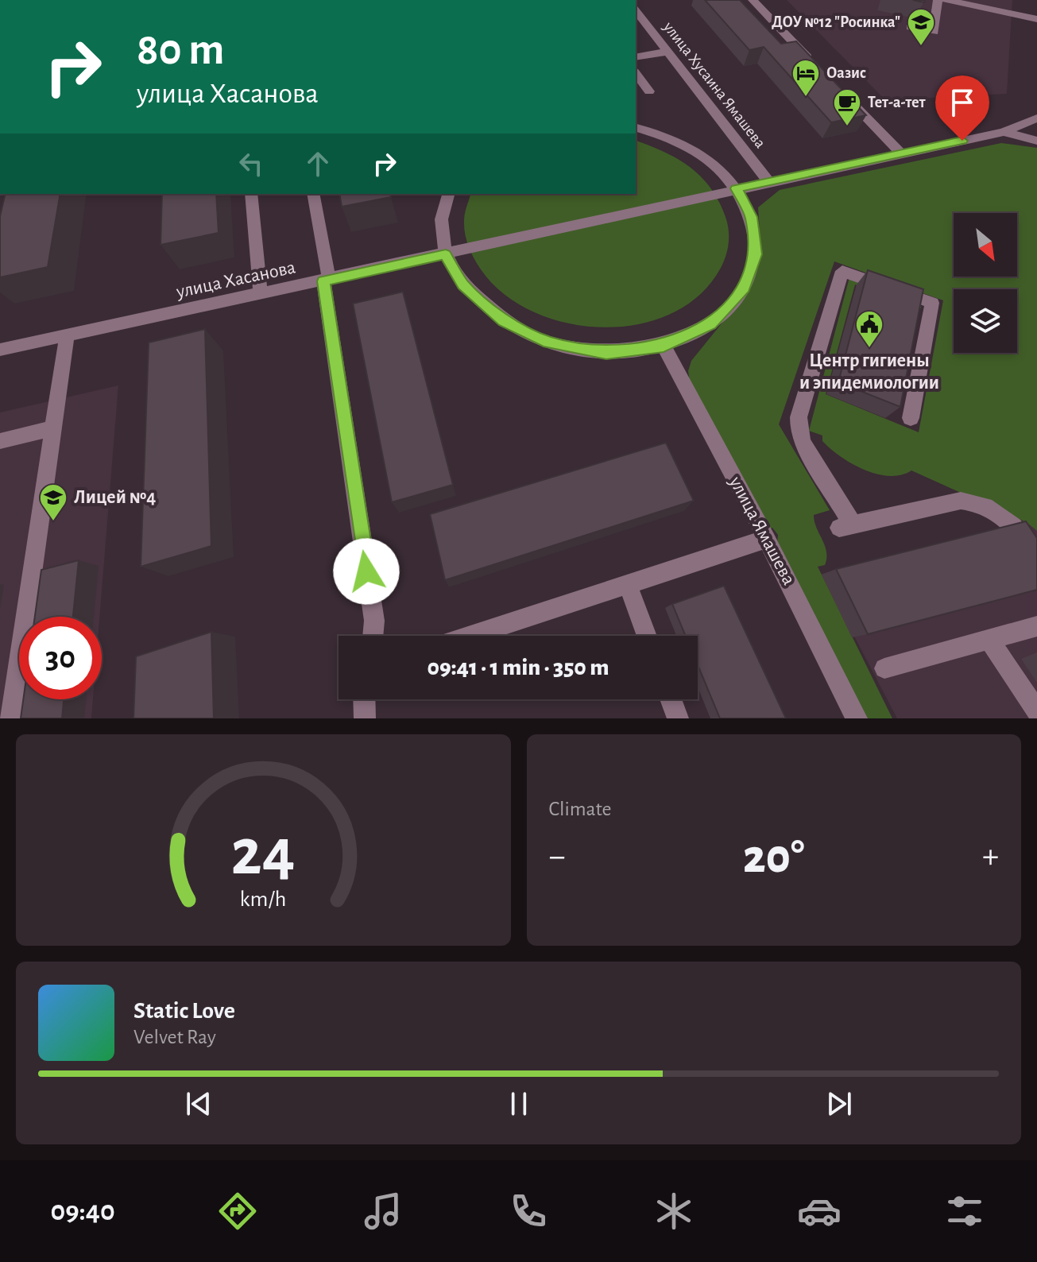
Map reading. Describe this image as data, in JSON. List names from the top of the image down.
{
  "streets": {
    "street": ["улица Хусаина Ямашева", "улица Хасанова", "улица Ямашева"]
  },
  "crossings": [
    ["улица Хусаина Ямашева", "улица Хасанова"]
  ],
  "places": {
    "school or university": ["ДОУ №12 \"Росинка\"", "Лицей №4"],
    "hotel": ["Оазис"],
    "cafe": ["Тет-а-тет"],
    "public building": ["Центр гигиены и эпидемиологии"]
  },
  "north": "bottom right",
  "page": {
    "turn": ["80 m", "улица Хасанова"],
    "limit": "30",
    "trip": "09:41 · 1 min · 350 m",
    "tile": "Climate",
    "heat": ["−", "20°", "+"],
    "song": ["Static Love", "Velvet Ray"],
    "tabs": "09:40",
    "gauge": ["24", "km/h"]
  }
}
